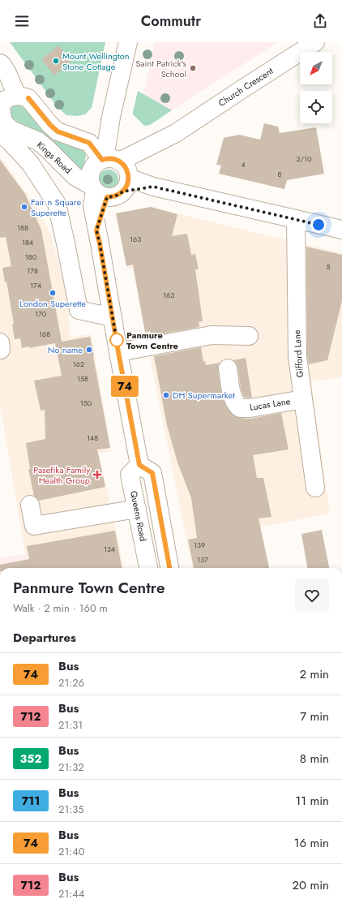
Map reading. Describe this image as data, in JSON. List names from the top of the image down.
{
  "streets": {
    "street": [
      "Church Crescent",
      "Kings Road",
      "Gifford Lane",
      "Lucas Lane",
      "Queens Road"
    ]
  },
  "crossings": [
    ["Church Crescent", "Kings Road"],
    ["Kings Road", "Gifford Lane"],
    ["Gifford Lane", "Lucas Lane"]
  ],
  "places": {
    "other": [
      "Mount Wellington Stone Cottage",
      "Saint Patrick's School",
      "Fair n Square Superette",
      "London Superette",
      "Panmure Town Centre",
      "No name",
      "DH Supermarket"
    ],
    "health": ["Pasefika Family Health Group"]
  },
  "lines": ["bus line 74"],
  "house_numbers": [
    "2/10",
    "4",
    "8",
    "188",
    "163",
    "184",
    "180",
    "5",
    "178",
    "174",
    "163",
    "170",
    "168",
    "162",
    "158",
    "150",
    "148",
    "139",
    "134",
    "137"
  ],
  "north": "bottom left",
  "page": {
    "header": "Commutr",
    "on_map": "74",
    "heading": [
      ["Panmure Town Centre", "Walk · 2 min · 160 m"],
      "Departures"
    ],
    "list": [
      {
        "mark": "74",
        "name": "Bus",
        "note": "21:26",
        "value": "2 min"
      },
      {
        "mark": "712",
        "name": "Bus",
        "note": "21:31",
        "value": "7 min"
      },
      {
        "mark": "352",
        "name": "Bus",
        "note": "21:32",
        "value": "8 min"
      },
      {
        "mark": "711",
        "name": "Bus",
        "note": "21:35",
        "value": "11 min"
      },
      {
        "mark": "74",
        "name": "Bus",
        "note": "21:40",
        "value": "16 min"
      },
      {
        "mark": "712",
        "name": "Bus",
        "note": "21:44",
        "value": "20 min"
      }
    ]
  }
}
